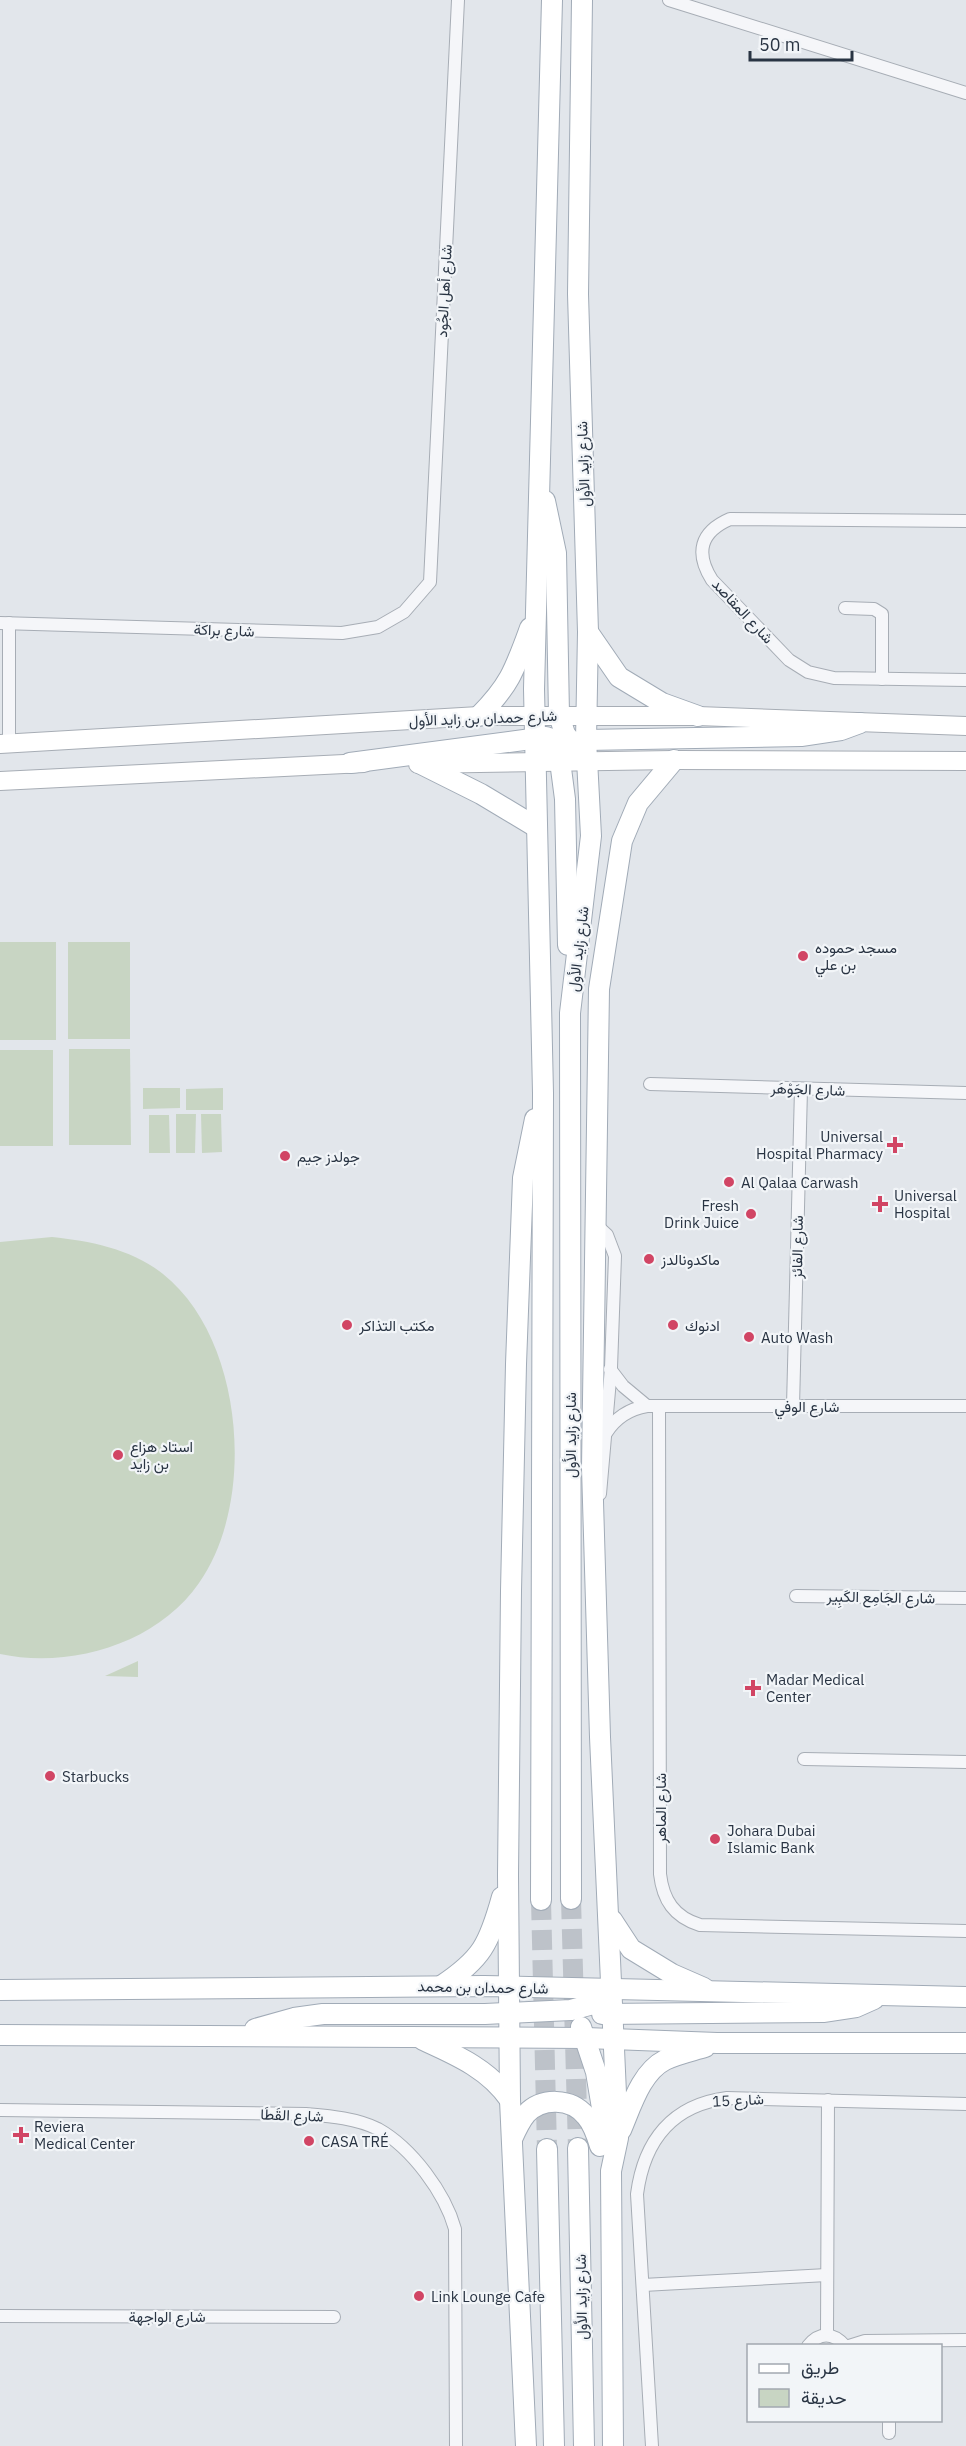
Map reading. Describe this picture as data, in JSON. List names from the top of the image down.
{
  "streets": {
    "main road": ["شارع زايد الأول", "شارع حمدان بن زايد الأول", "شارع حمدان بن محمد"],
    "street": [
      "شارع أهل الجُود",
      "شارع المقاصد",
      "شارع براكة",
      "شارع الجَوْهَر",
      "شارع الفائز",
      "شارع الوفي",
      "شارع الجَامِع الكَبِير",
      "شارع الماهر",
      "شارع 15",
      "شارع القَطَا",
      "شارع الواجهة"
    ]
  },
  "crossings": [
    ["شارع أهل الجُود", "شارع براكة"],
    ["شارع زايد الأول", "شارع حمدان بن زايد الأول"],
    ["شارع الجَوْهَر", "شارع الفائز"],
    ["شارع الفائز", "شارع الوفي"],
    ["شارع الوفي", "شارع الماهر"]
  ],
  "places": {
    "other": [
      "مسجد حموده بن علي",
      "جولدز جيم",
      "Al Qalaa Carwash",
      "Fresh Drink Juice",
      "ماكدونالدز",
      "مكتب التذاكر",
      "ادنوك",
      "Auto Wash",
      "استاد هزاع بن زايد",
      "Starbucks",
      "Johara Dubai Islamic Bank",
      "CASA TRÉ",
      "Link Lounge Cafe"
    ],
    "health": [
      "Universal Hospital Pharmacy",
      "Universal Hospital",
      "Madar Medical Center",
      "Reviera Medical Center"
    ]
  },
  "legend": ["طريق", "حديقة"],
  "scale_bar": "50 m"
}
